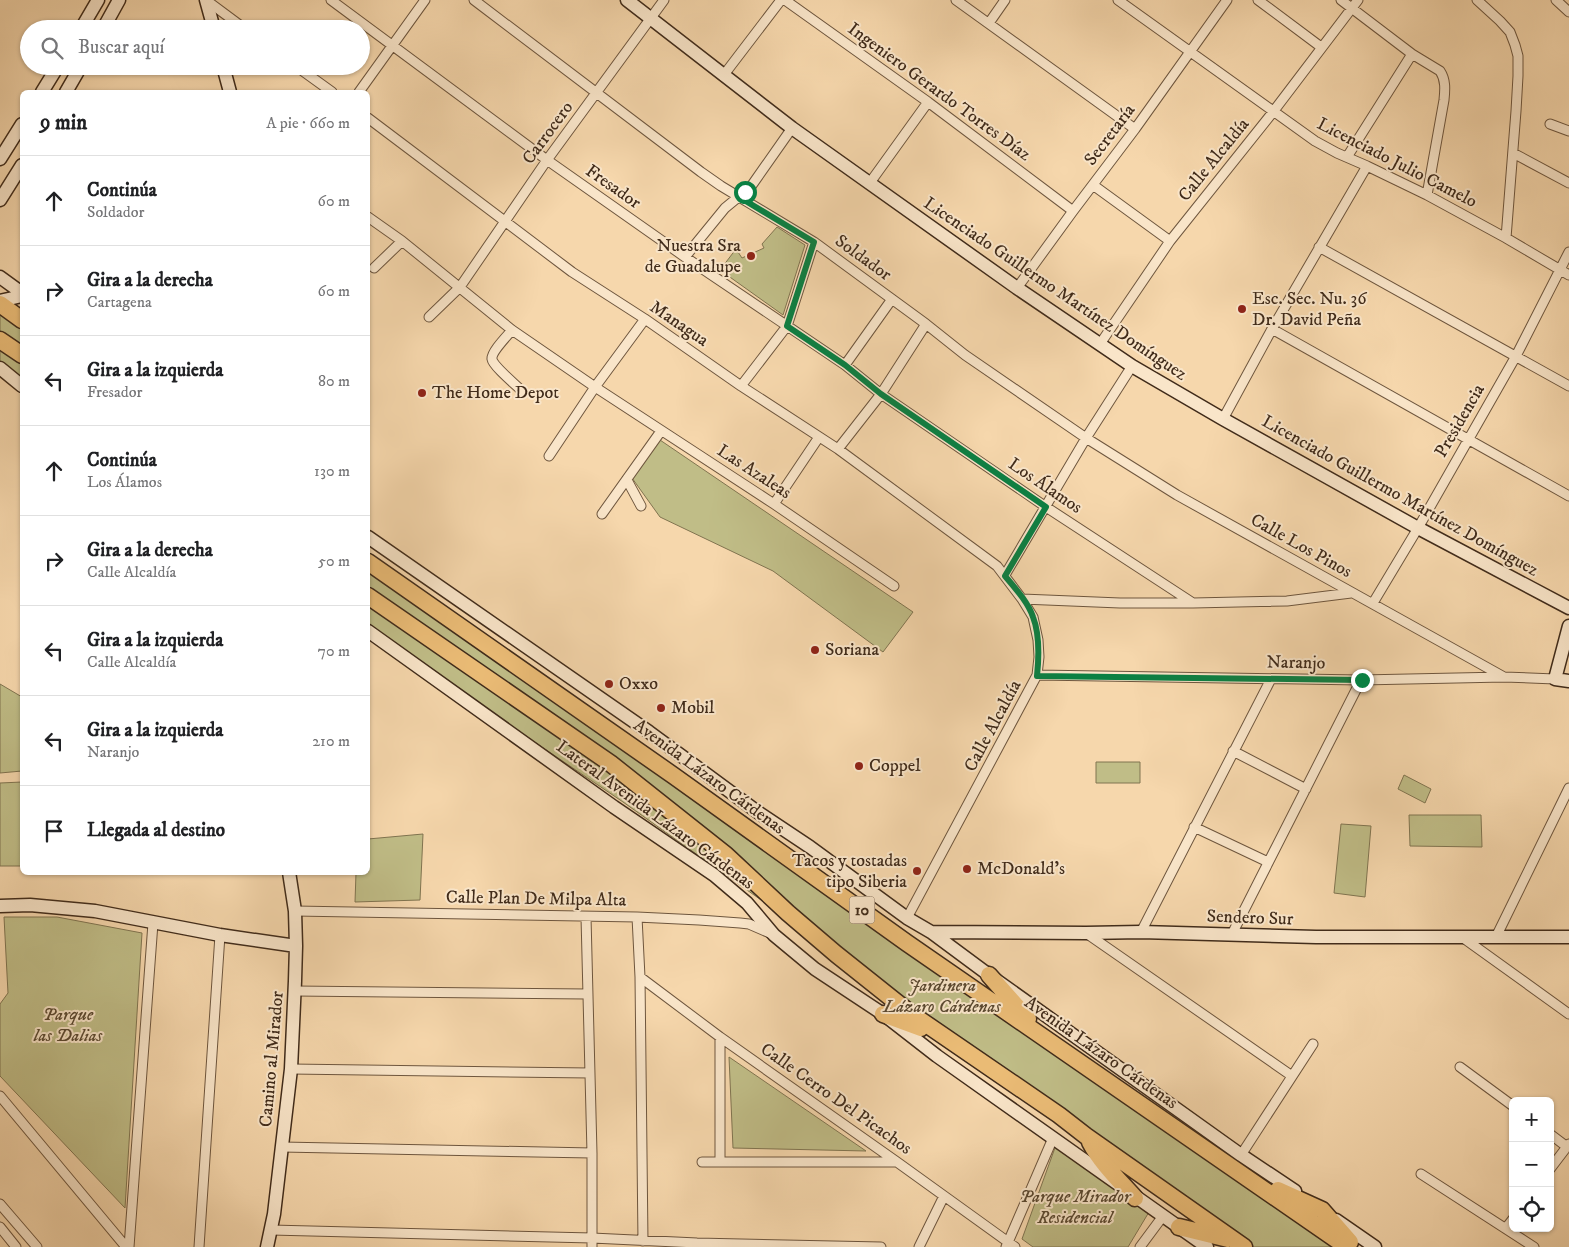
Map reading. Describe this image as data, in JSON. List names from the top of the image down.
{
  "streets": {
    "highway": ["Avenida Lázaro Cárdenas", "10"],
    "main road": [
      "Licenciado Guillermo Martínez Domínguez",
      "Lateral Avenida Lázaro Cárdenas",
      "Sendero Sur",
      "Camino al Mirador"
    ],
    "street": [
      "Ingeniero Gerardo Torres Díaz",
      "Carrocero",
      "Secretaría",
      "Calle Alcaldía",
      "Licenciado Julio Camelo",
      "Fresador",
      "Soldador",
      "Managua",
      "Presidencia",
      "Las Azaleas",
      "Los Álamos",
      "Calle Los Pinos",
      "Naranjo",
      "Calle Plan De Milpa Alta",
      "Calle Cerro Del Picachos"
    ]
  },
  "crossings": [
    ["Ingeniero Gerardo Torres Díaz", "Secretaría"],
    ["Carrocero", "Fresador"],
    ["Carrocero", "Soldador"],
    ["Carrocero", "Licenciado Guillermo Martínez Domínguez"],
    ["Carrocero", "Managua"],
    ["Carrocero", "Las Azaleas"],
    ["Secretaría", "Licenciado Julio Camelo"],
    ["Secretaría", "Licenciado Guillermo Martínez Domínguez"],
    ["Calle Alcaldía", "Licenciado Julio Camelo"],
    ["Calle Alcaldía", "Licenciado Guillermo Martínez Domínguez"],
    ["Calle Alcaldía", "Managua"],
    ["Calle Alcaldía", "Naranjo"],
    ["Licenciado Julio Camelo", "Presidencia"],
    ["Fresador", "Los Álamos"],
    ["Soldador", "Calle Los Pinos"],
    ["Licenciado Guillermo Martínez Domínguez", "Presidencia"],
    ["Presidencia", "Calle Los Pinos"],
    ["Calle Los Pinos", "Naranjo"],
    ["Lateral Avenida Lázaro Cárdenas", "Calle Plan De Milpa Alta"],
    ["Calle Plan De Milpa Alta", "Camino al Mirador"]
  ],
  "parks": ["Jardinera Lázaro Cárdenas", "Parque las Dalias", "Parque Mirador Residencial"],
  "places": [
    "Nuestra Sra de Guadalupe",
    "Esc. Sec. Nu. 36 Dr. David Peña",
    "The Home Depot",
    "Soriana",
    "Oxxo",
    "Mobil",
    "Coppel",
    "McDonald's",
    "Tacos y tostadas tipo Siberia"
  ],
  "page": {
    "search": "Buscar aquí",
    "heading": ["9 min", "A pie · 660 m"],
    "list": [
      ["Continúa", "Soldador", "60 m"],
      ["Gira a la derecha", "Cartagena", "60 m"],
      ["Gira a la izquierda", "Fresador", "80 m"],
      ["Continúa", "Los Álamos", "130 m"],
      ["Gira a la derecha", "Calle Alcaldía", "50 m"],
      ["Gira a la izquierda", "Calle Alcaldía", "70 m"],
      ["Gira a la izquierda", "Naranjo", "210 m"],
      "Llegada al destino"
    ],
    "map_buttons": ["+", "−"]
  }
}
